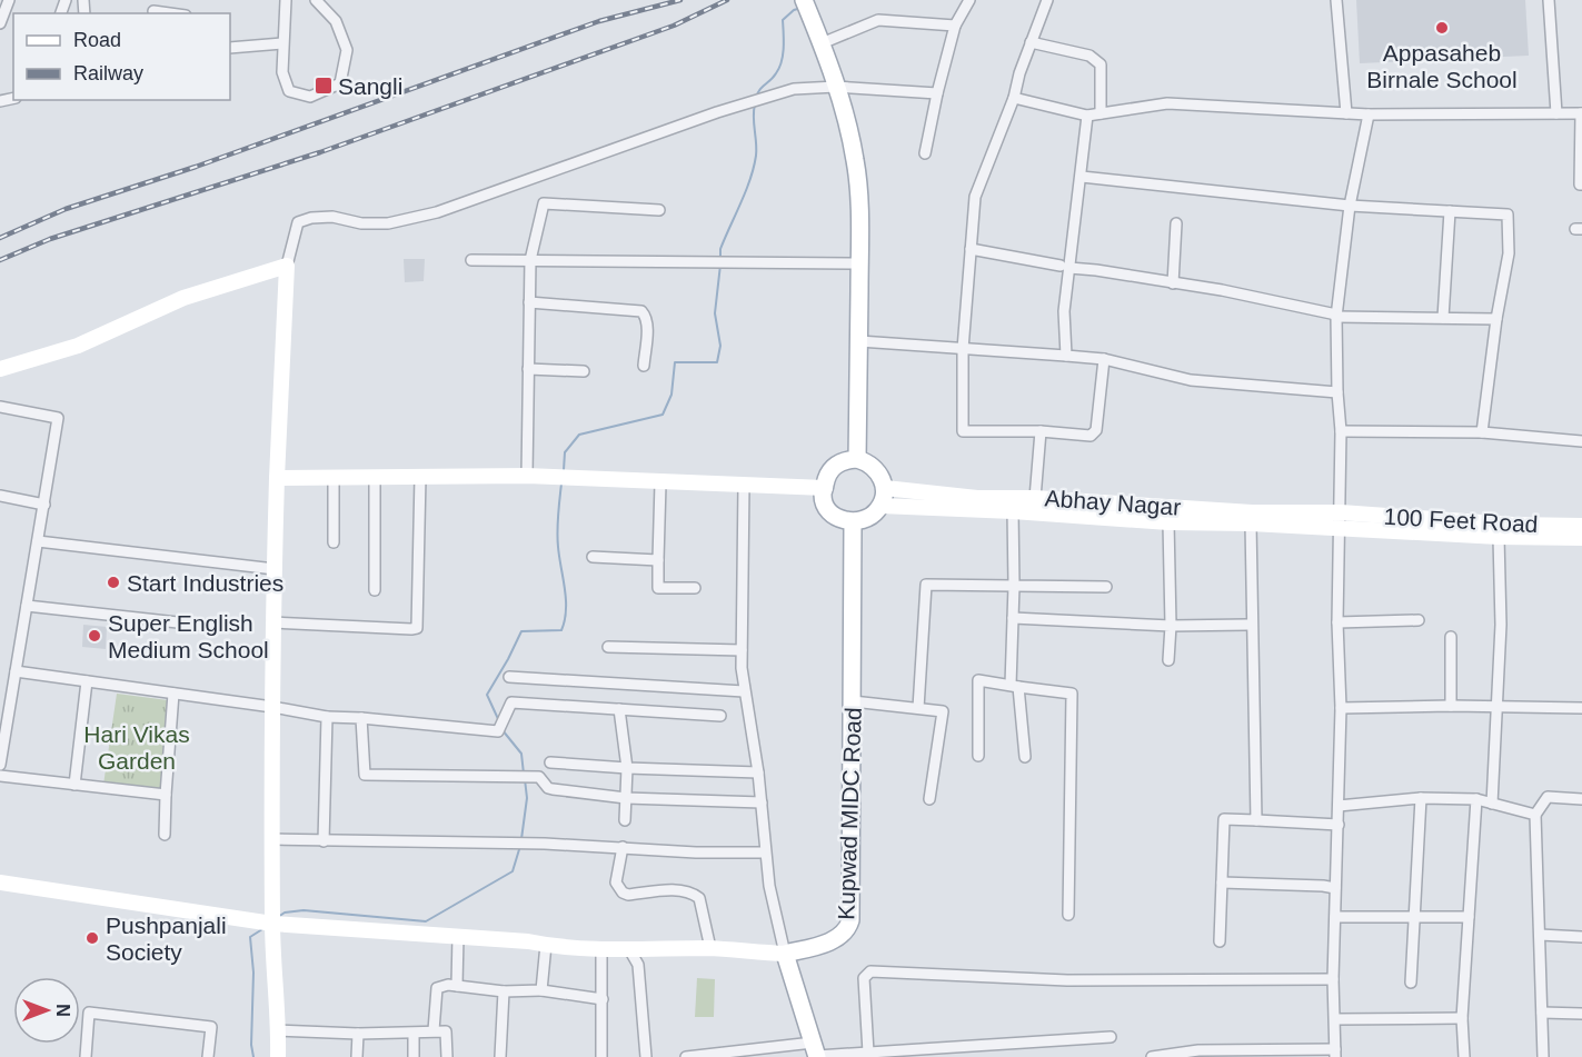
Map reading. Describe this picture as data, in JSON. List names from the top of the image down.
{
  "streets": {
    "main road": ["Abhay Nagar", "100 Feet Road", "Kupwad MIDC Road"]
  },
  "crossings": [
    ["Abhay Nagar", "100 Feet Road"],
    ["Abhay Nagar", "Kupwad MIDC Road"]
  ],
  "parks": ["Hari Vikas Garden"],
  "places": {
    "other": [
      "Appasaheb Birnale School",
      "Start Industries",
      "Super English Medium School",
      "Pushpanjali Society"
    ],
    "transit": ["Sangli"]
  },
  "legend": ["Road", "Railway"],
  "north": "right"
}
